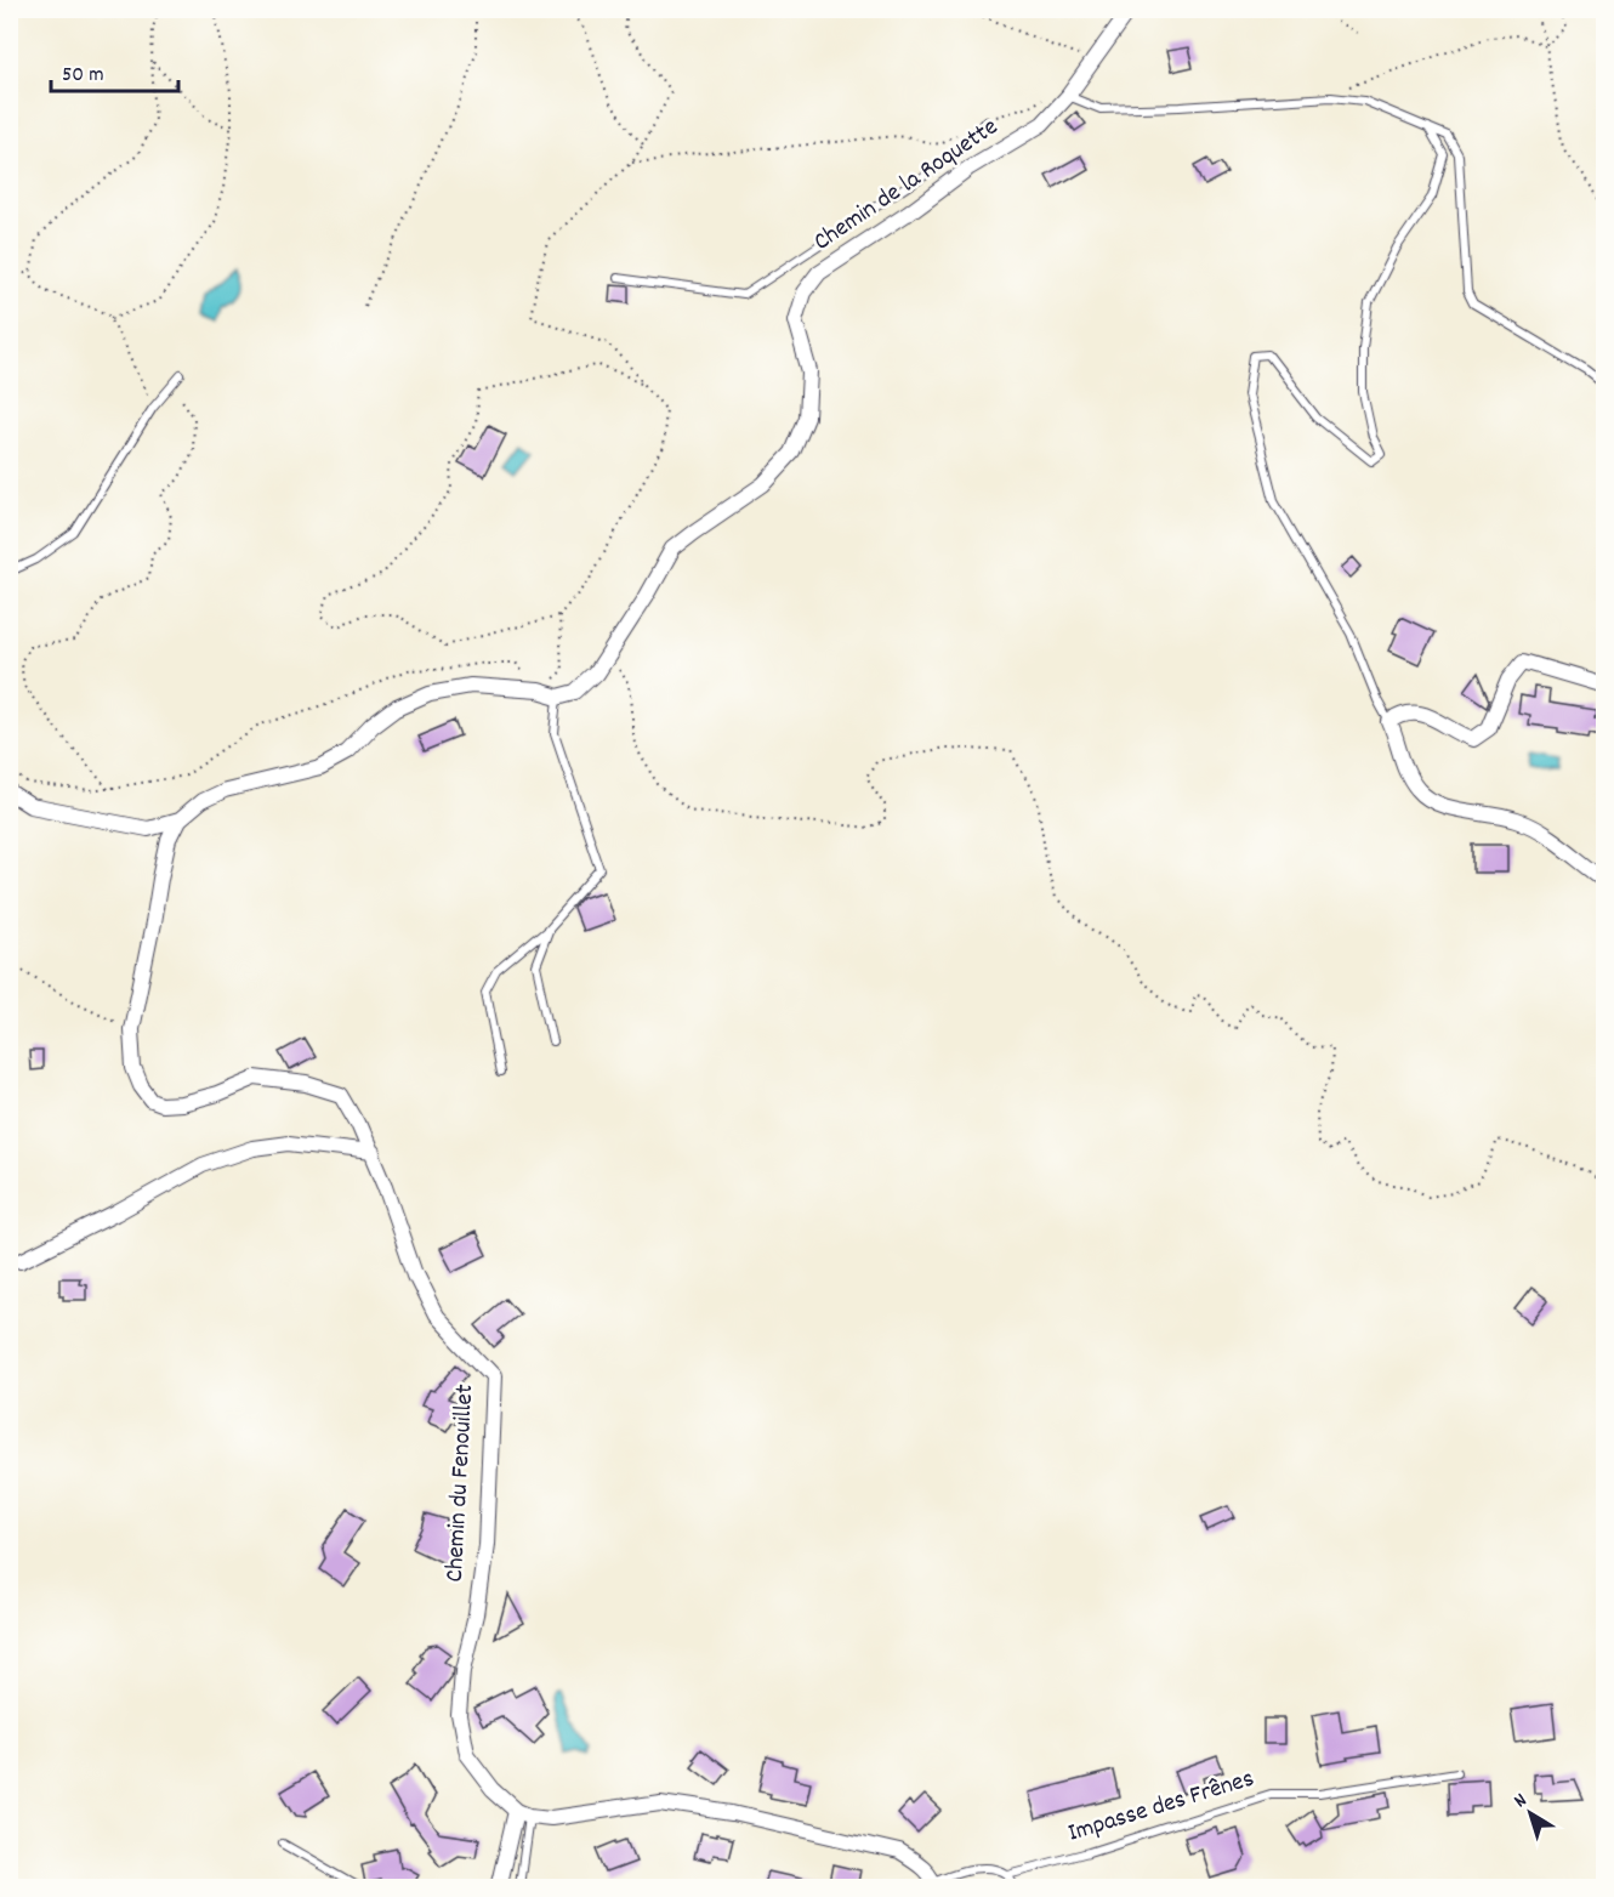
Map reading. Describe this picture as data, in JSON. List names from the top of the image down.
{
  "streets": {
    "street": ["Chemin de la Roquette", "Chemin du Fenouillet"],
    "lane": ["Impasse des Frênes"]
  },
  "scale_bar": "50 m",
  "north": "top left"
}
